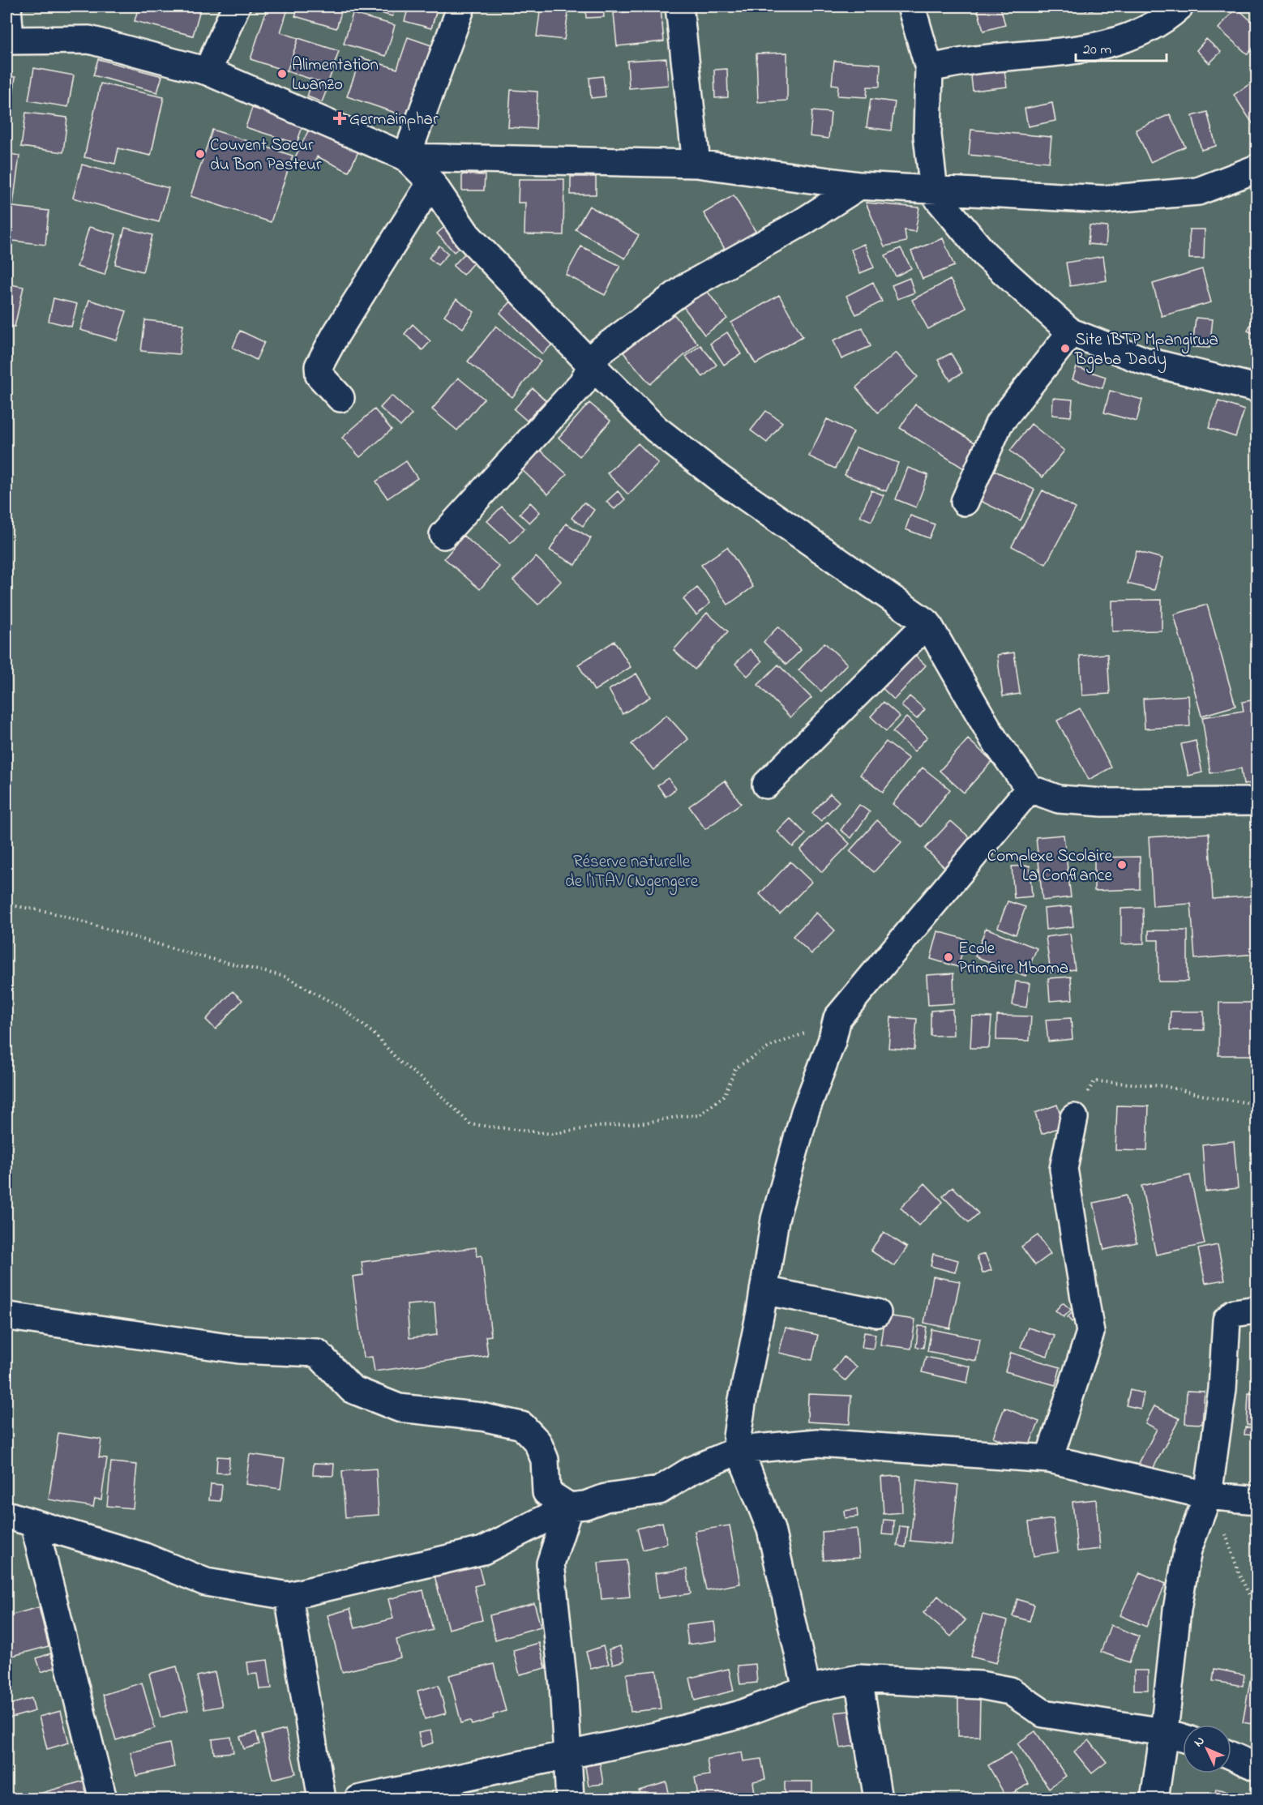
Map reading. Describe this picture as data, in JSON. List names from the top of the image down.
{
  "parks": ["Réserve naturelle de l'ITAV (Ngengere"],
  "places": {
    "other": [
      "Alimentation Lwanzo",
      "Couvent Soeur du Bon Pasteur",
      "Site IBTP Mpangirwa Bgaba Dady",
      "Complexe Scolaire La Confiance",
      "Ecole Primaire Mboma"
    ],
    "health": ["Germainphar"]
  },
  "scale_bar": "20 m",
  "north": "top left"
}
